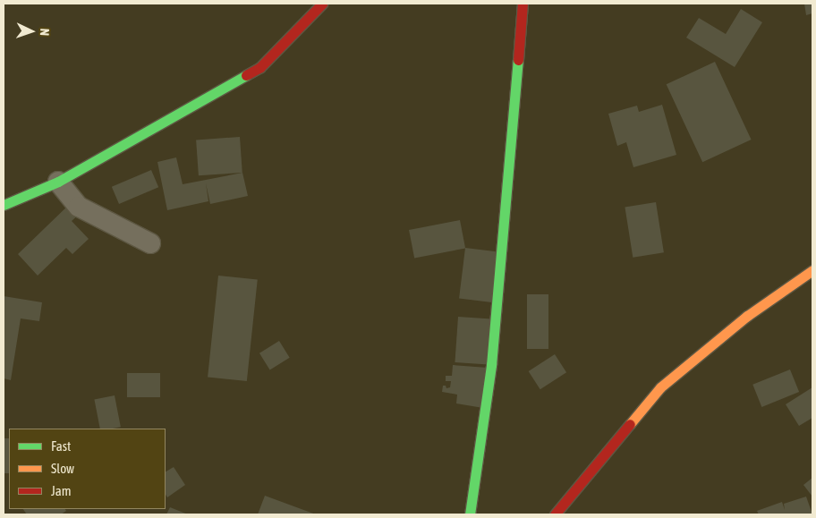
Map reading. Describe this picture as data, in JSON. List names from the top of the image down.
{
  "legend": ["Fast", "Slow", "Jam"],
  "north": "right"
}
